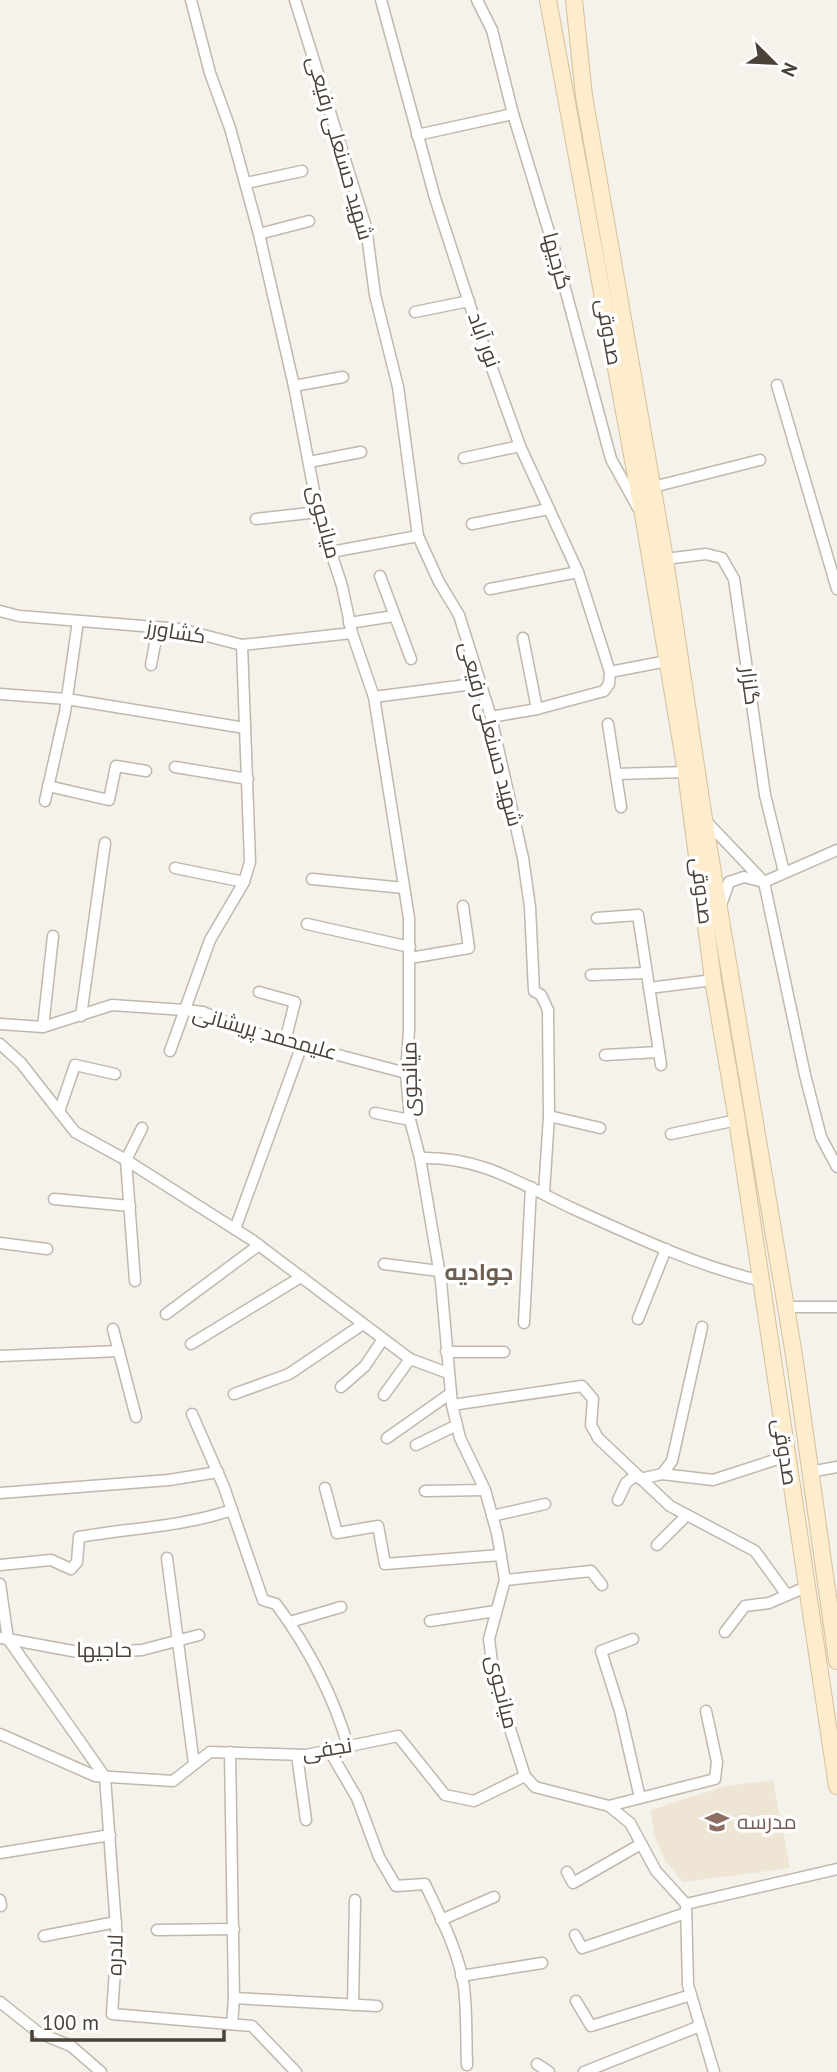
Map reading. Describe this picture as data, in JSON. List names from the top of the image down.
{
  "streets": {
    "main road": ["صدوقی"],
    "street": [
      "شهید حسنعلی رفیعی",
      "گرجیها",
      "نور آباد",
      "میانجوی",
      "کشاورز",
      "گلزار",
      "علیمحمد پریشانی",
      "حاجیها",
      "نجفی",
      "لادره"
    ]
  },
  "crossings": [
    ["گرجیها", "صدوقی"],
    ["صدوقی", "گلزار"],
    ["میانجوی", "کشاورز"],
    ["میانجوی", "علیمحمد پریشانی"],
    ["میانجوی", "نجفی"],
    ["نجفی", "لادره"]
  ],
  "districts": ["جوادیه"],
  "places": {
    "school or university": ["مدرسه"]
  },
  "scale_bar": "100 m",
  "north": "bottom right"
}
